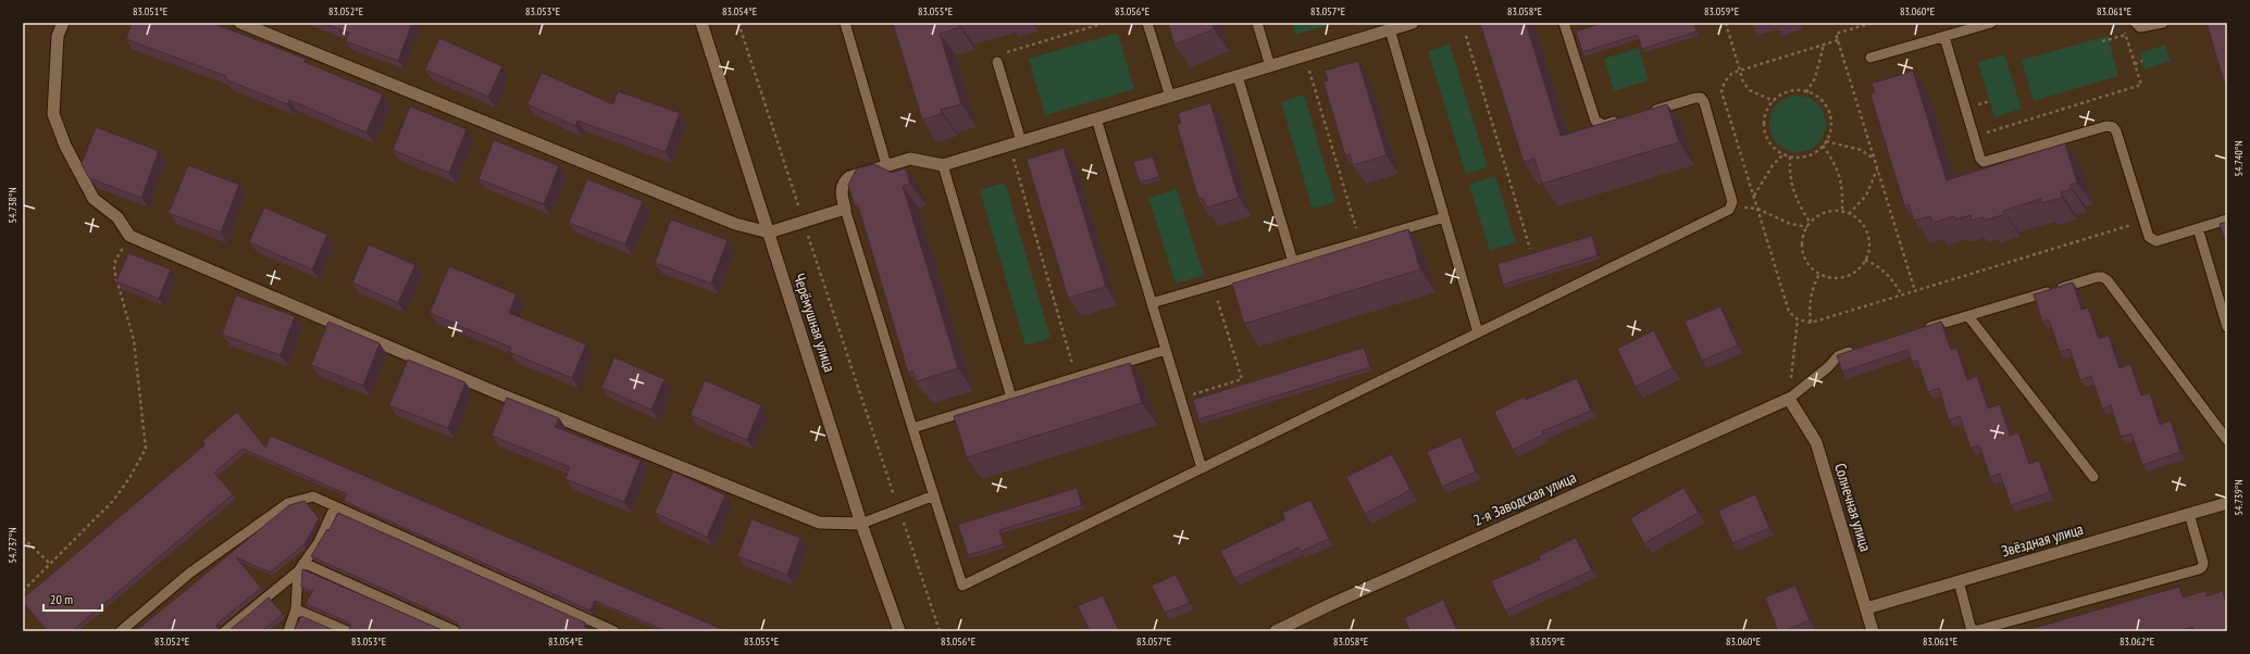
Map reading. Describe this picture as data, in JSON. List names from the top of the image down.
{
  "streets": {
    "street": [
      "Черёмушная улица",
      "2-я Заводская улица",
      "Солнечная улица",
      "Звёздная улица"
    ]
  },
  "crossings": [
    ["2-я Заводская улица", "Солнечная улица"],
    ["Солнечная улица", "Звёздная улица"]
  ],
  "scale_bar": "20 m",
  "coordinates": [
    "83.051°E",
    "83.052°E",
    "83.053°E",
    "83.054°E",
    "83.055°E",
    "83.056°E",
    "83.057°E",
    "83.058°E",
    "83.059°E",
    "83.060°E",
    "83.061°E",
    "54.740°N",
    "54.738°N",
    "54.739°N",
    "54.737°N",
    "83.062°E"
  ]
}
